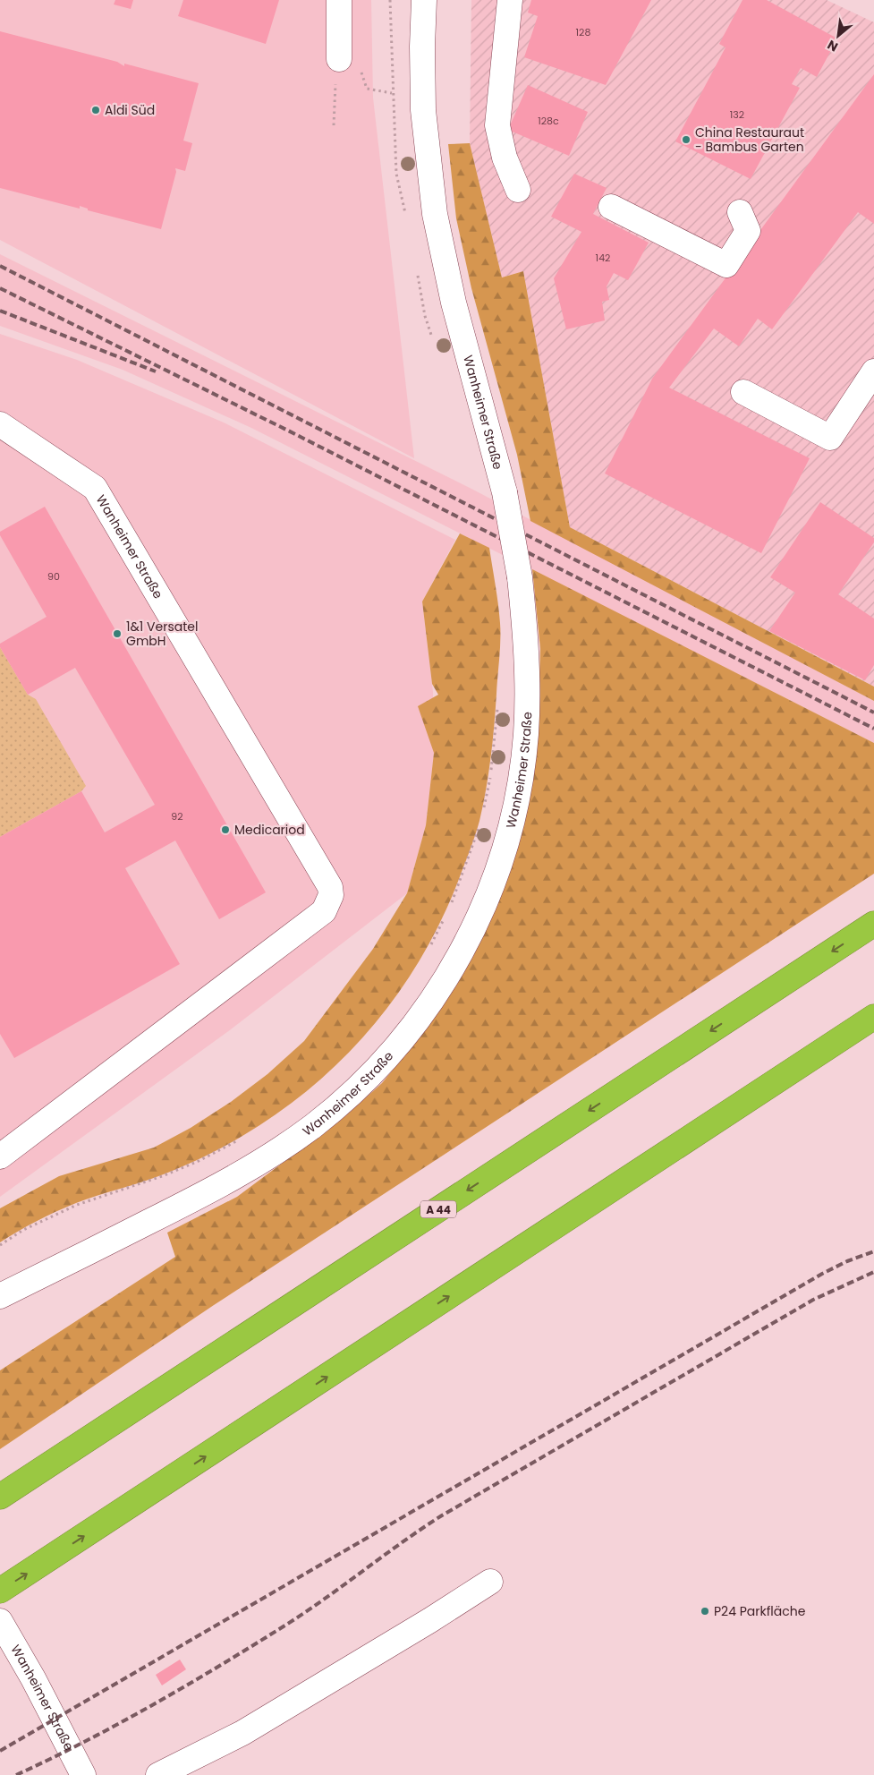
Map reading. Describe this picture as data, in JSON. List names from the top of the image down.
{
  "streets": {
    "highway": ["A 44"],
    "street": ["Wanheimer Straße"]
  },
  "places": [
    "Aldi Süd",
    "China Restauraut - Bambus Garten",
    "1&1 Versatel GmbH",
    "Medicariod",
    "P24 Parkfläche"
  ],
  "house_numbers": [
    "128",
    "132",
    "128c",
    "142",
    "90",
    "92"
  ],
  "north": "bottom left"
}
